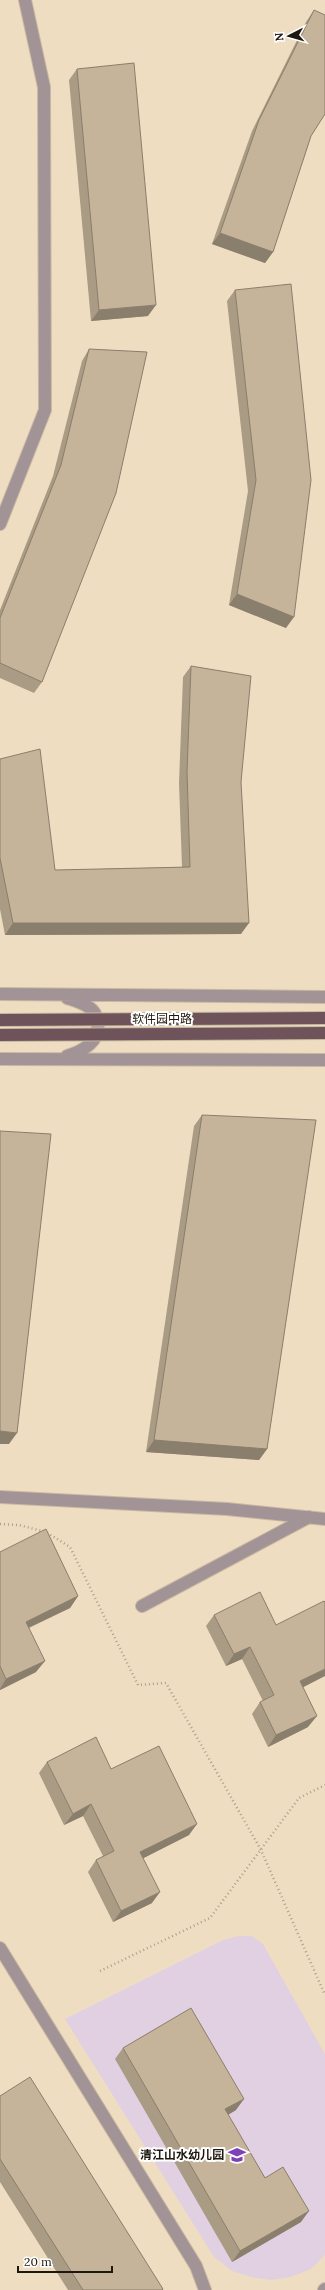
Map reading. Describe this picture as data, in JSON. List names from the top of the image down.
{
  "streets": {
    "main road": ["软件园中路"]
  },
  "places": {
    "school or university": ["清江山水幼儿园"]
  },
  "scale_bar": "20 m",
  "north": "left"
}
